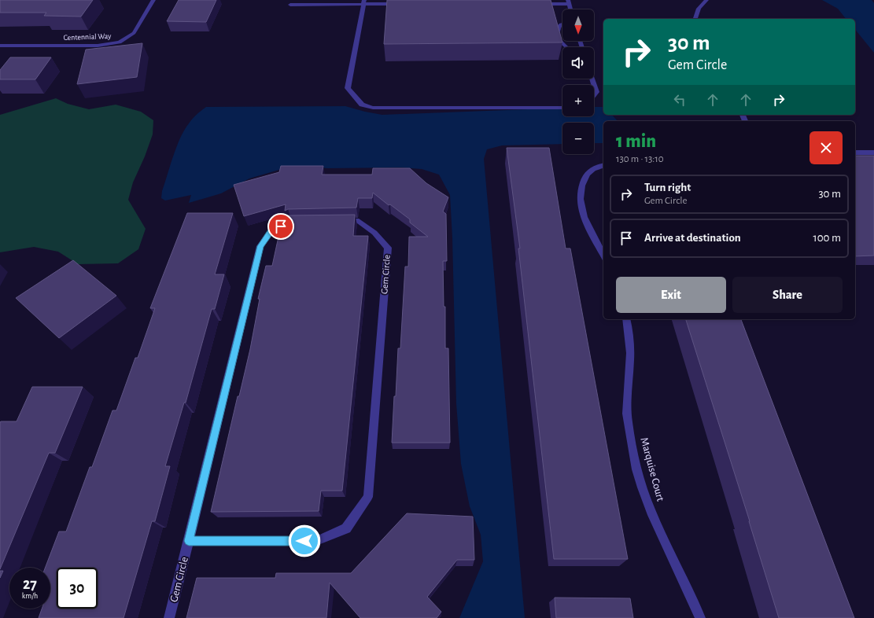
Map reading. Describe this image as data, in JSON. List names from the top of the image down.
{
  "streets": {
    "street": ["Centennial Way", "Gem Circle", "Marquise Court"]
  },
  "north": "bottom",
  "page": {
    "map_buttons": ["+", "−"],
    "turn": ["30 m", "Gem Circle"],
    "heading": ["1 min", "130 m · 13:10"],
    "list": [
      {
        "name": "Turn right",
        "note": "Gem Circle",
        "value": "30 m"
      },
      {
        "name": "Arrive at destination",
        "value": "100 m"
      }
    ],
    "buttons": ["Exit", "Share"],
    "speed": "27 km/h",
    "limit": "30"
  }
}
